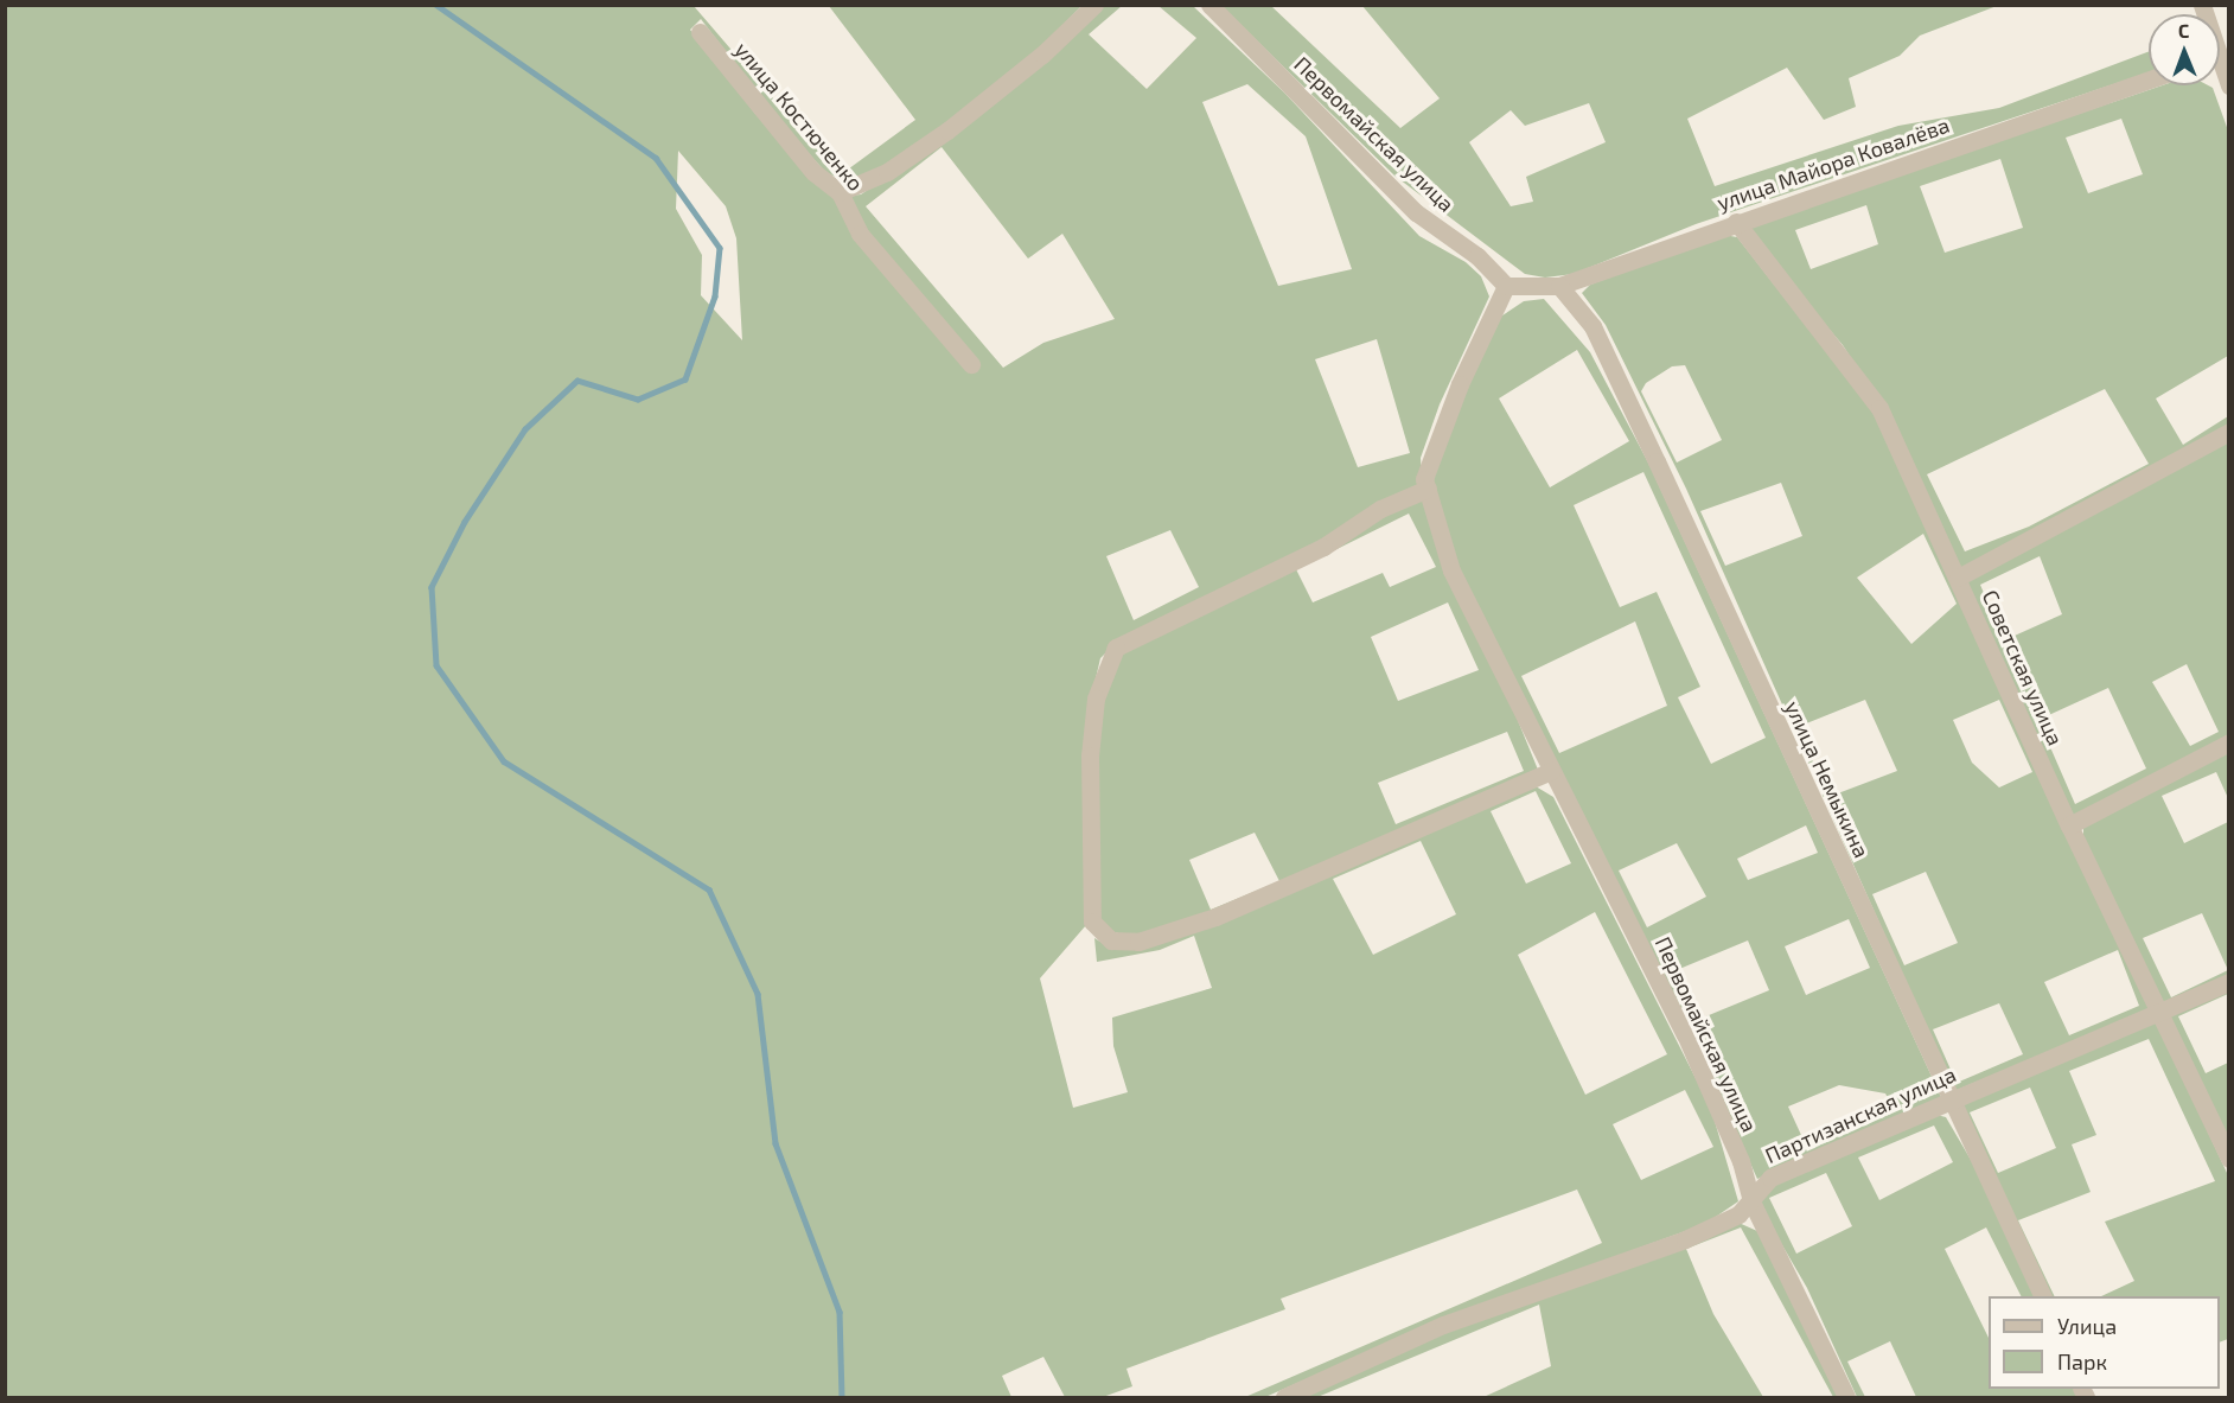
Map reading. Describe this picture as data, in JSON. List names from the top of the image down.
{
  "streets": {
    "street": [
      "улица Костюченко",
      "Первомайская улица",
      "улица Майора Ковалёва",
      "Советская улица",
      "улица Немыкина",
      "Партизанская улица"
    ]
  },
  "crossings": [
    ["Первомайская улица", "улица Майора Ковалёва"],
    ["Первомайская улица", "Партизанская улица"],
    ["улица Майора Ковалёва", "Советская улица"],
    ["улица Майора Ковалёва", "улица Немыкина"],
    ["Советская улица", "Партизанская улица"],
    ["улица Немыкина", "Партизанская улица"]
  ],
  "legend": ["Улица", "Парк"],
  "north": "top"
}
